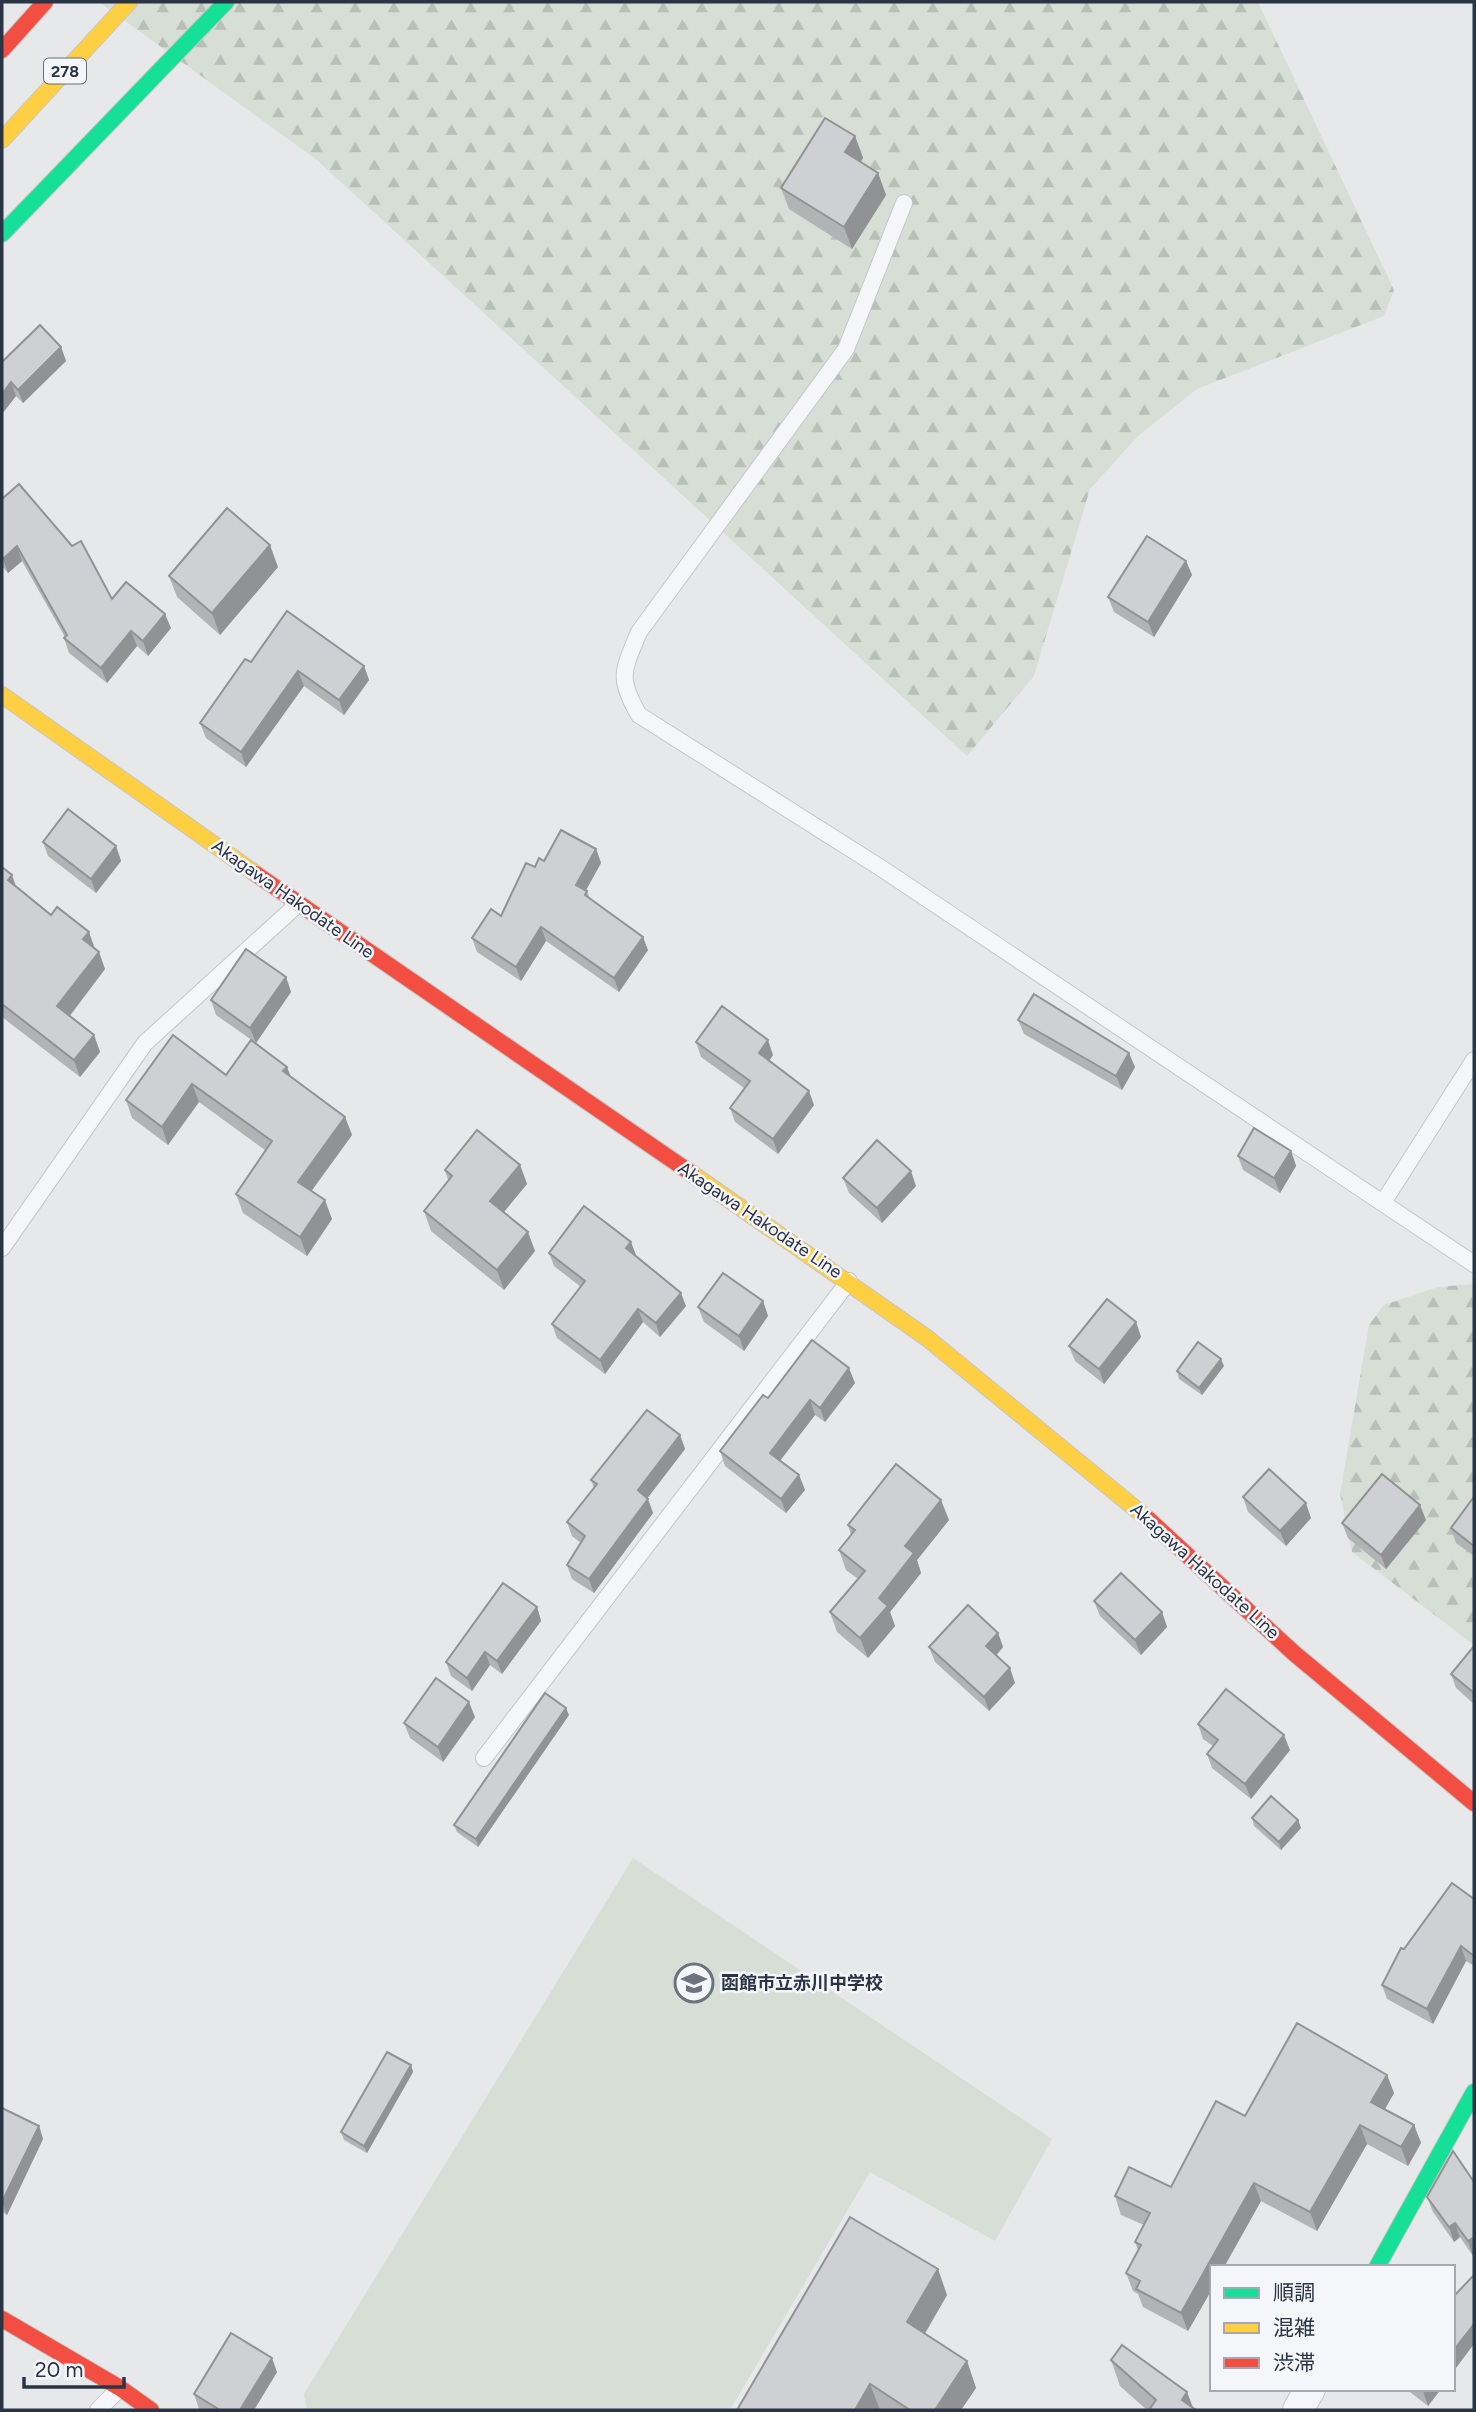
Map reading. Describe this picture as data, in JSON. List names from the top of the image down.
{
  "streets": {
    "main road": ["278", "Akagawa Hakodate Line"]
  },
  "places": {
    "school or university": ["函館市立赤川中学校"]
  },
  "legend": ["順調", "混雑", "渋滞"],
  "scale_bar": "20 m"
}
